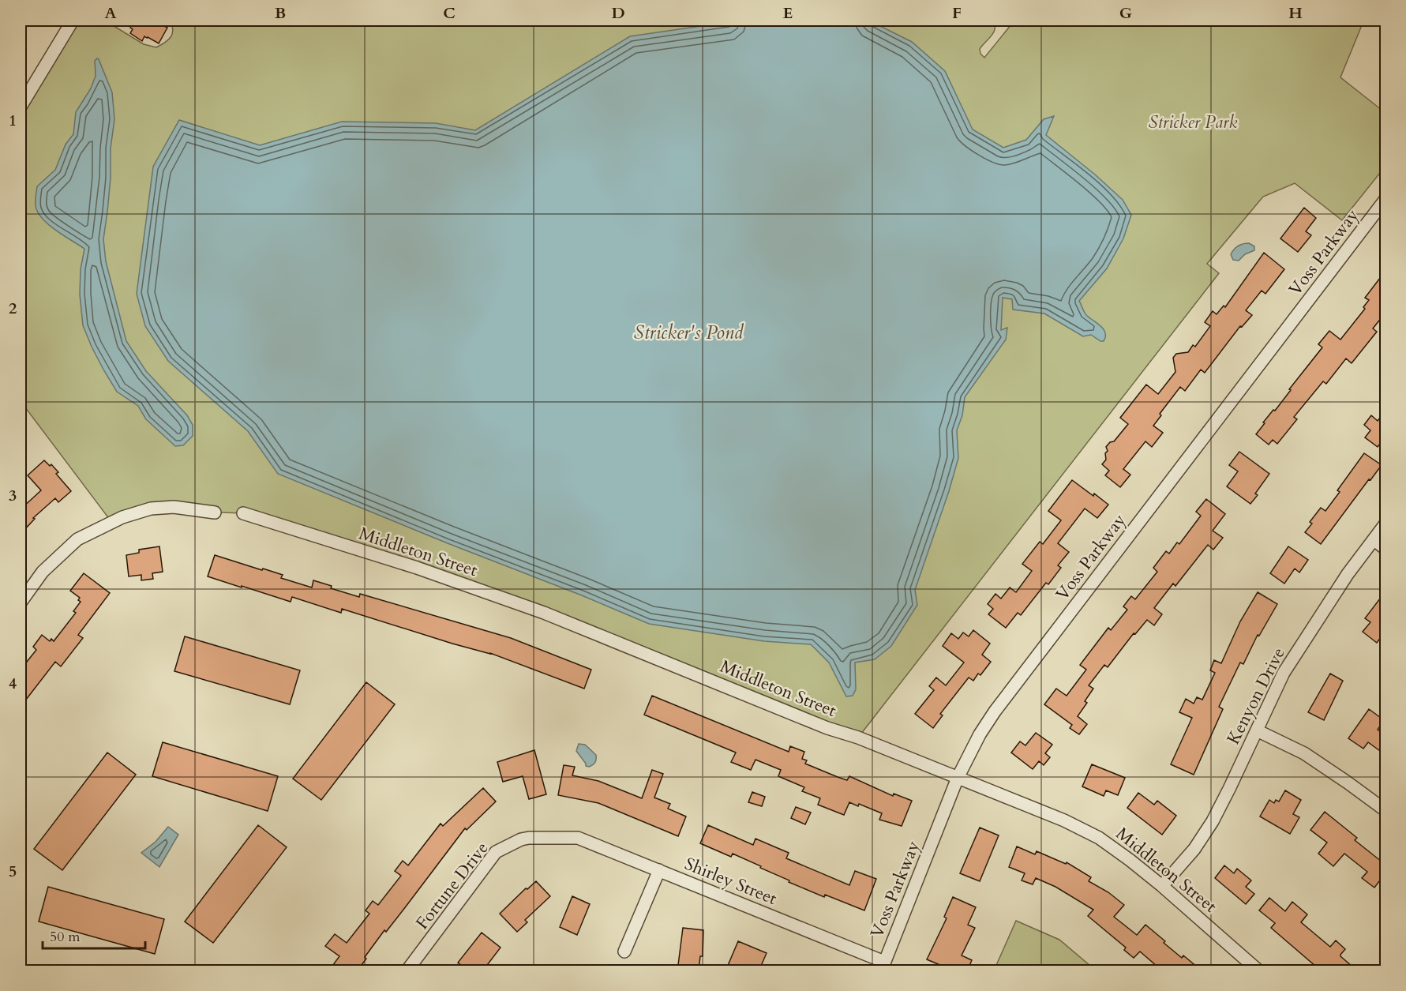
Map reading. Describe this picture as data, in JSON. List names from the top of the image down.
{
  "streets": {
    "street": [
      "Voss Parkway",
      "Middleton Street",
      "Kenyon Drive",
      "Shirley Street",
      "Fortune Drive"
    ]
  },
  "crossings": [
    ["Voss Parkway", "Middleton Street"],
    ["Voss Parkway", "Shirley Street"],
    ["Middleton Street", "Kenyon Drive"],
    ["Shirley Street", "Fortune Drive"]
  ],
  "water": ["Stricker's Pond"],
  "parks": ["Stricker Park"],
  "scale_bar": "50 m",
  "grid": {
    "columns": [
      "A",
      "B",
      "C",
      "D",
      "E",
      "F",
      "G",
      "H"
    ],
    "rows": [
      "1",
      "2",
      "3",
      "4",
      "5"
    ]
  }
}
